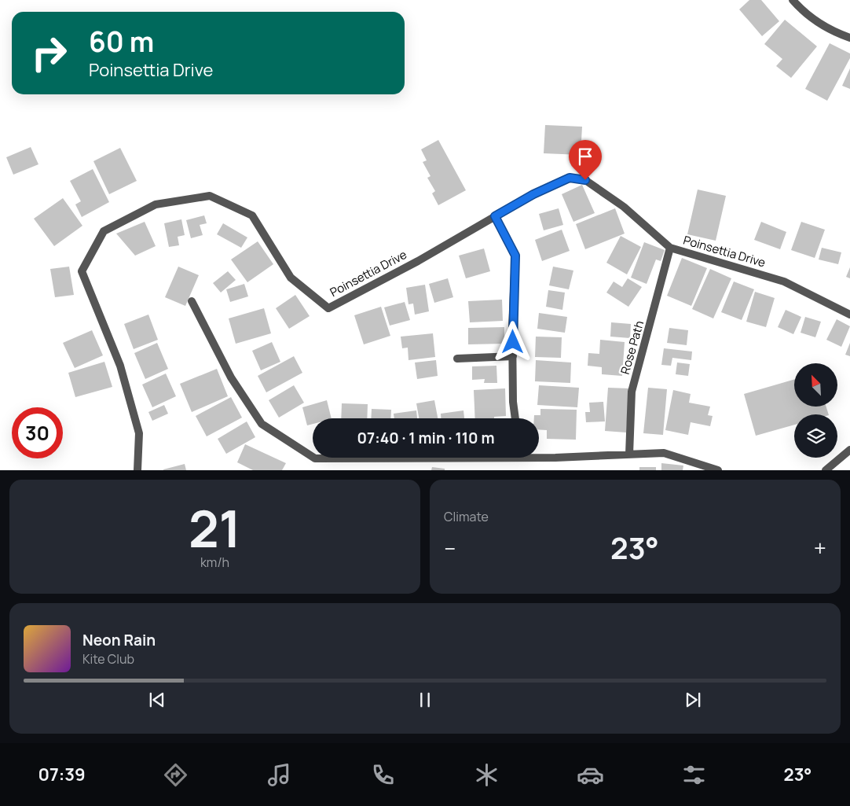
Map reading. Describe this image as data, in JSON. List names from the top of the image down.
{
  "streets": {
    "street": ["Poinsettia Drive", "Rose Path"]
  },
  "crossings": [
    ["Poinsettia Drive", "Rose Path"]
  ],
  "north": "top left",
  "page": {
    "turn": ["60 m", "Poinsettia Drive"],
    "limit": "30",
    "trip": "07:40 · 1 min · 110 m",
    "tile": [
      ["21", "km/h"],
      "Climate"
    ],
    "heat": ["−", "23°", "+"],
    "song": ["Neon Rain", "Kite Club"],
    "tabs": ["07:39", "23°"]
  }
}
